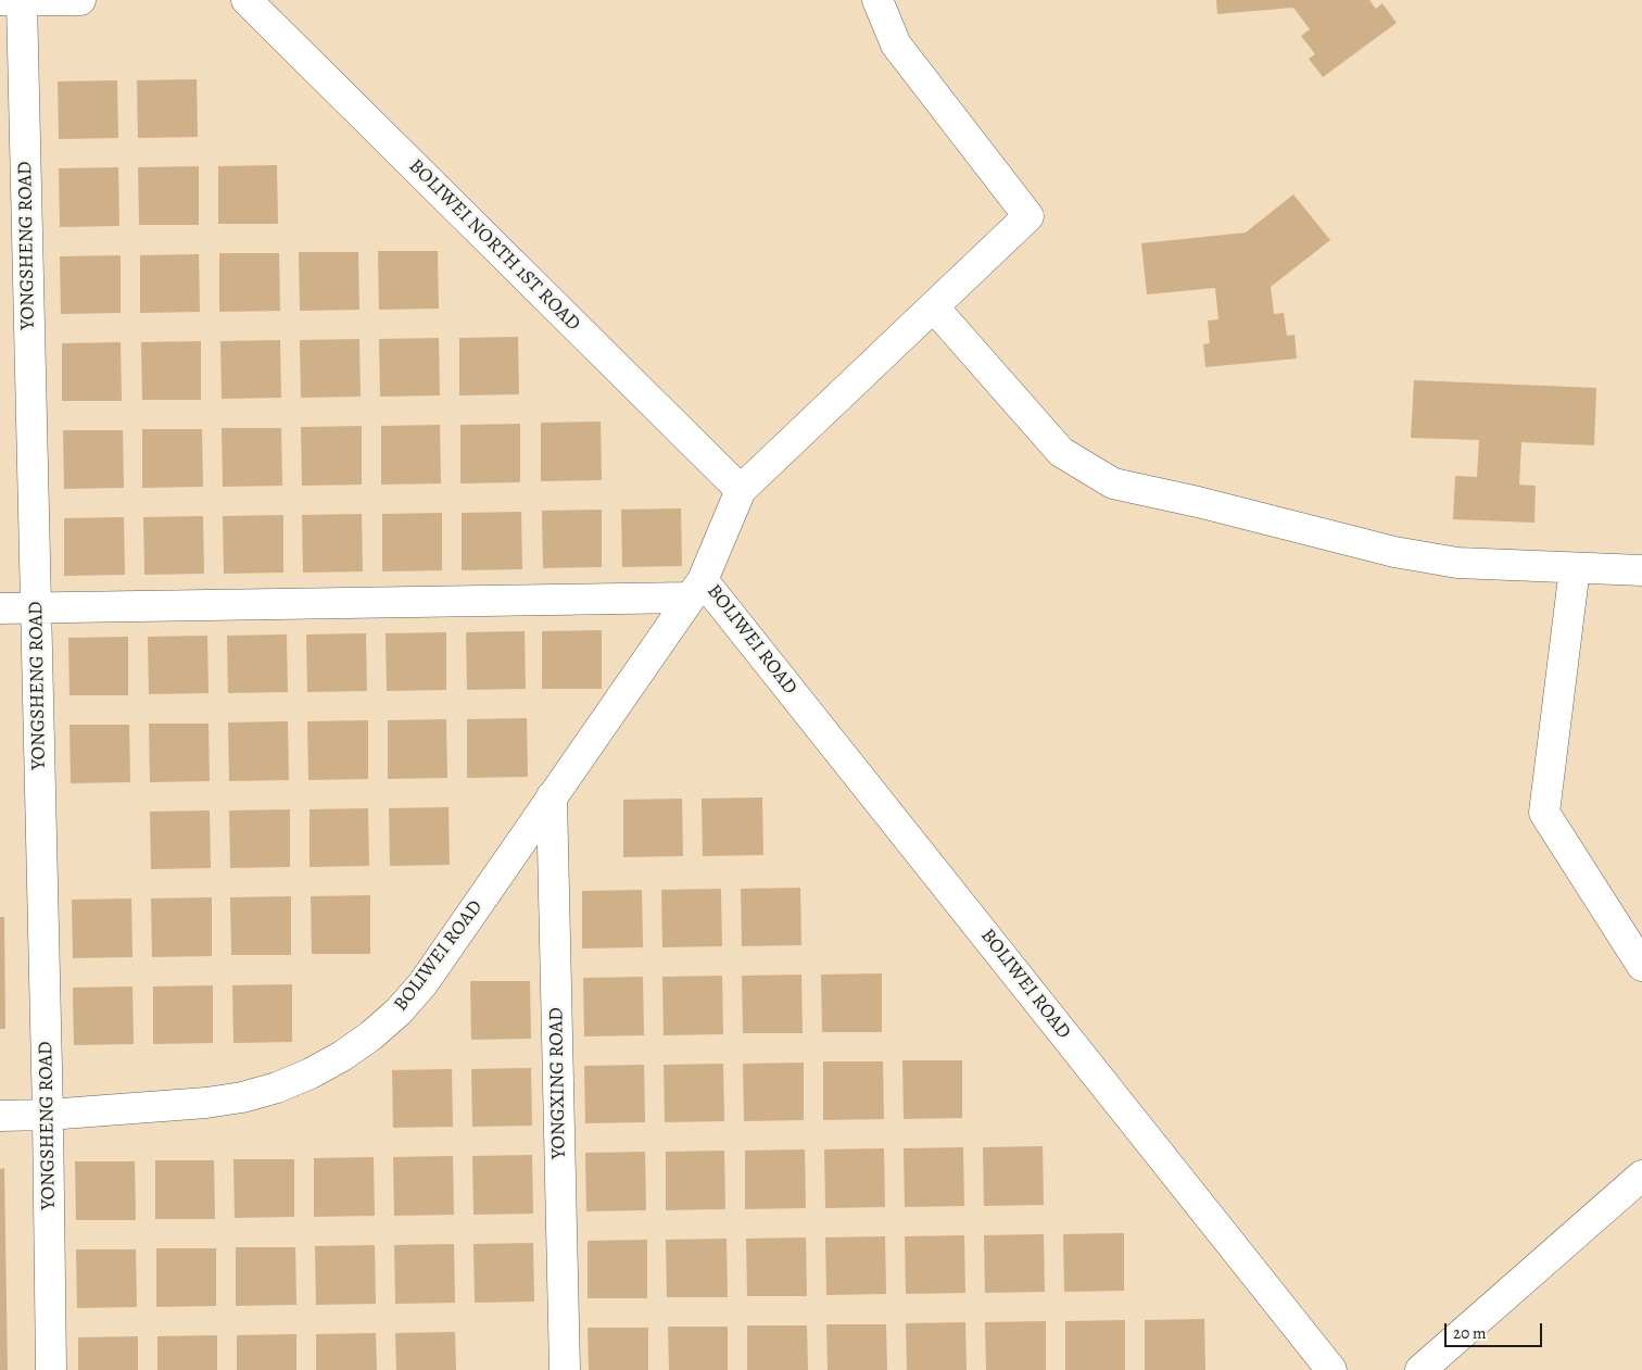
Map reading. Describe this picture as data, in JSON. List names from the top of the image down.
{
  "streets": {
    "street": [
      "YONGSHENG ROAD",
      "BOLIWEI NORTH 1ST ROAD",
      "BOLIWEI ROAD",
      "YONGXING ROAD"
    ]
  },
  "crossings": [
    ["YONGSHENG ROAD", "BOLIWEI ROAD"],
    ["BOLIWEI ROAD", "YONGXING ROAD"]
  ],
  "scale_bar": "20 m"
}
